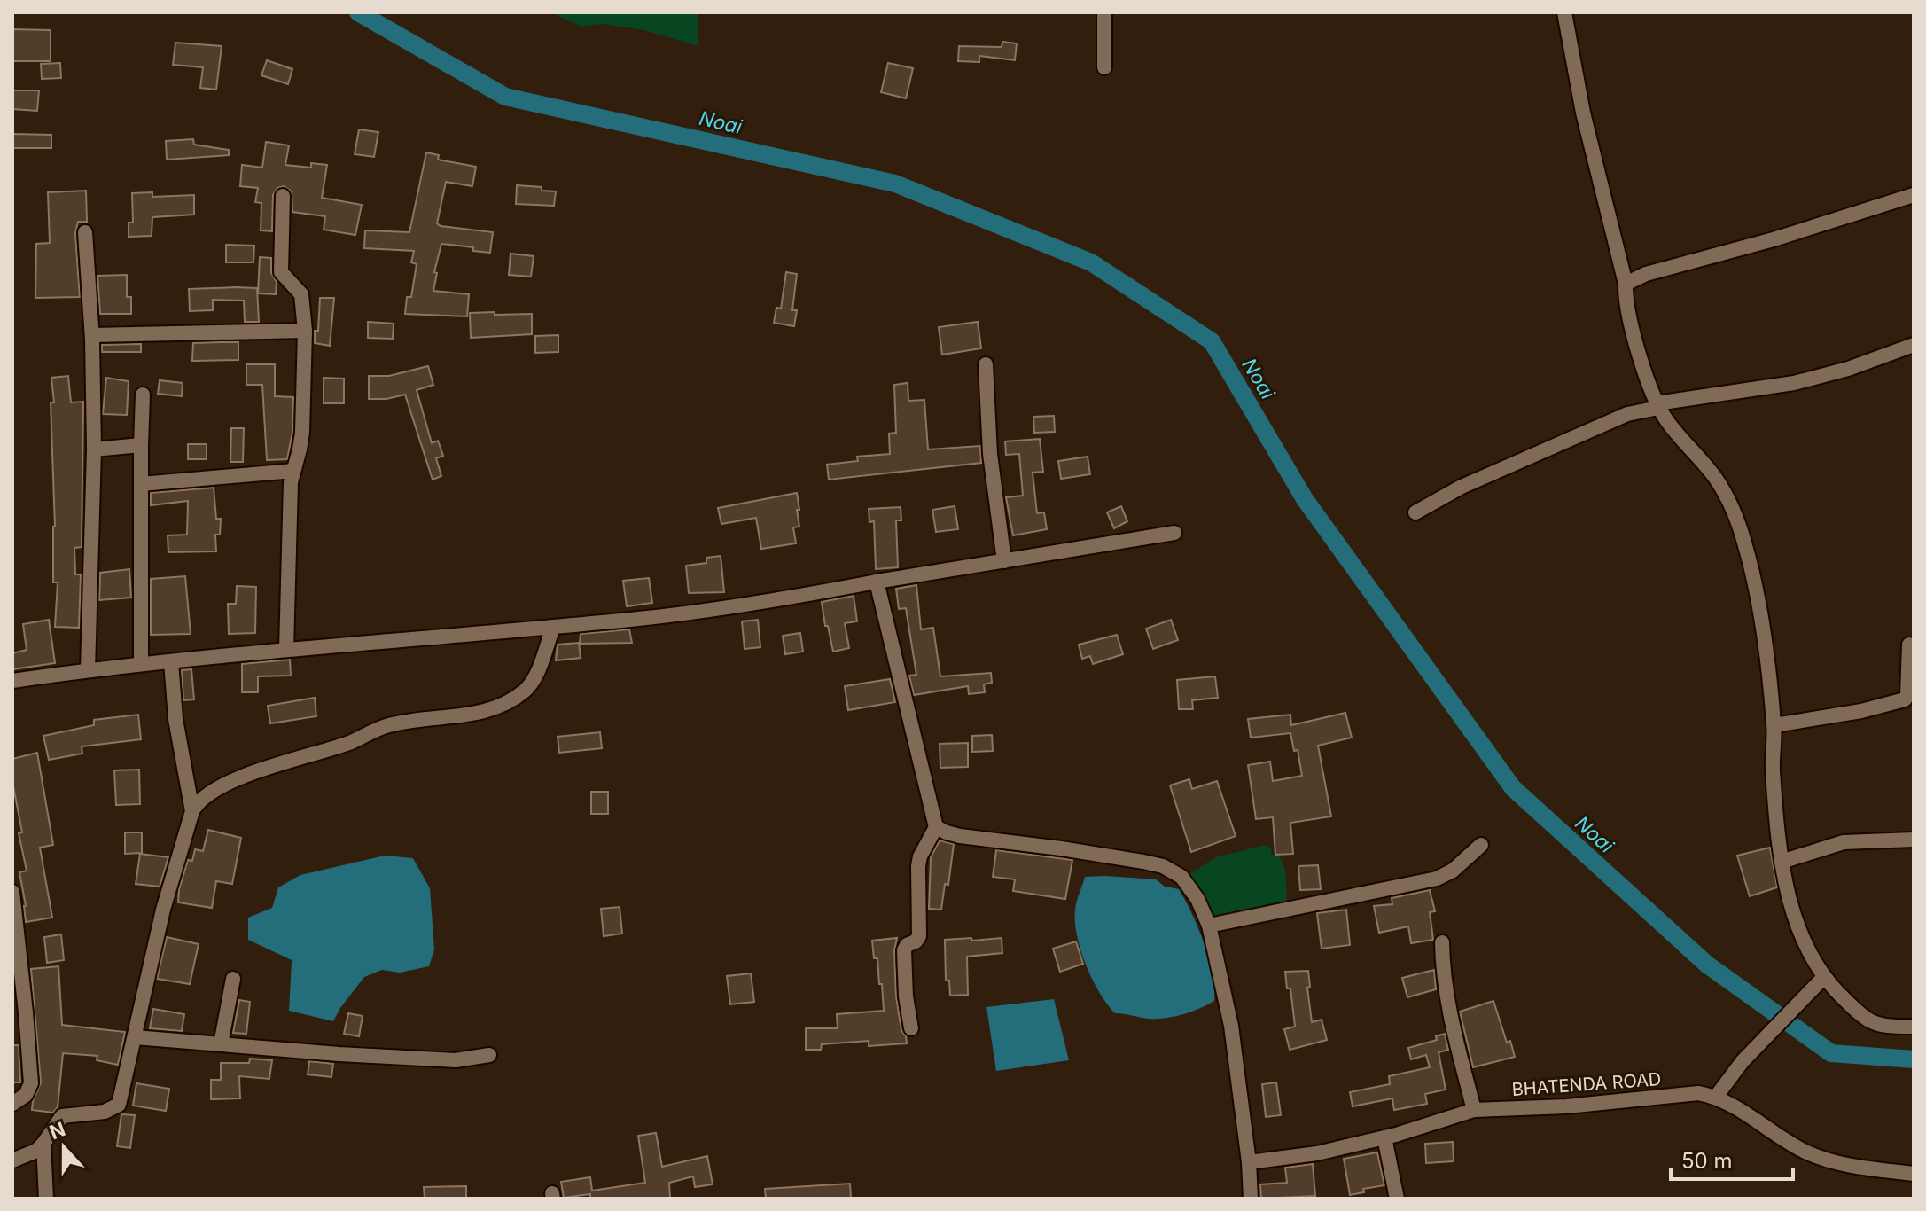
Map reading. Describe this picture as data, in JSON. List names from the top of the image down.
{
  "streets": {
    "street": ["BHATENDA ROAD"]
  },
  "water": ["Noai"],
  "scale_bar": "50 m",
  "north": "top"
}
